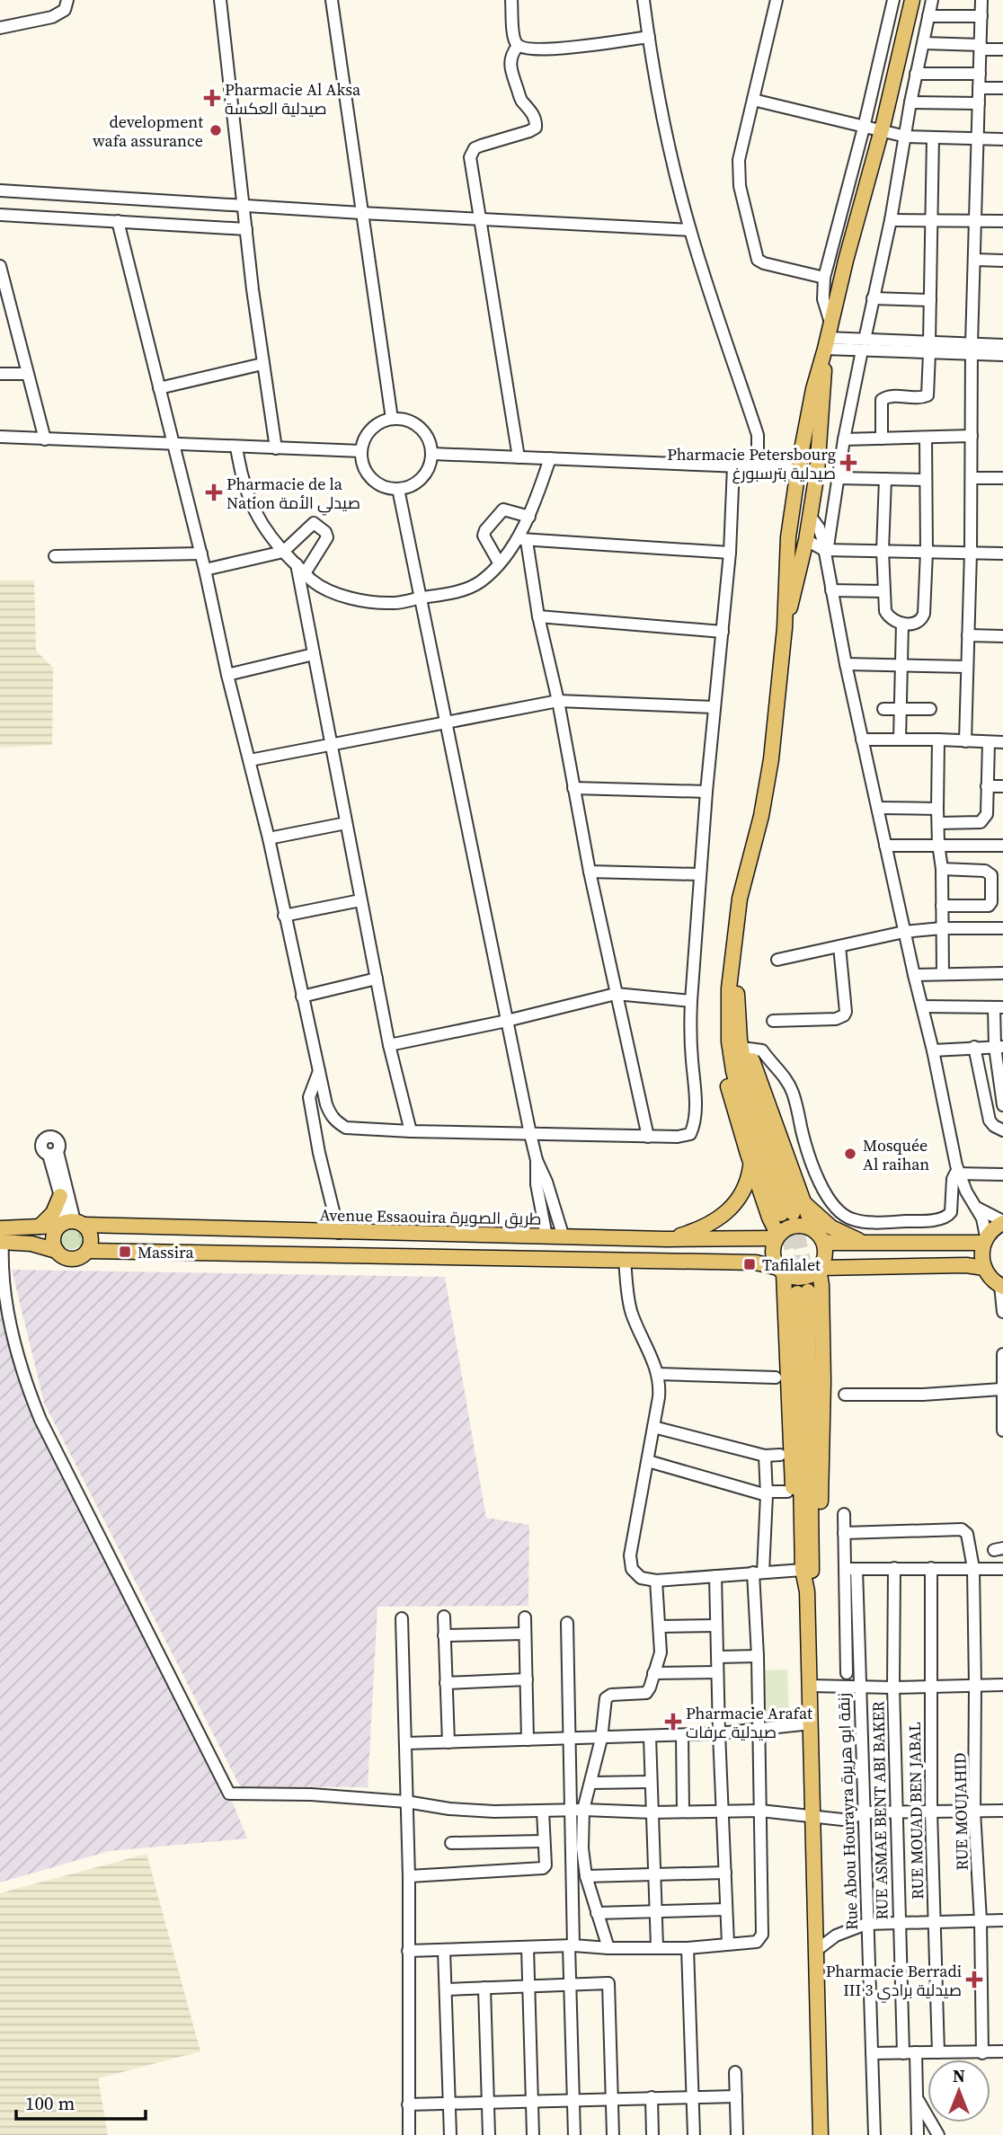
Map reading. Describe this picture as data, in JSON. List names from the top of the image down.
{
  "streets": {
    "main road": ["Avenue Essaouira طريق الصويرة"],
    "street": [
      "RUE ASMAE BENT ABI BAKER",
      "RUE MOUAD BEN JABAL",
      "Rue Abou Hourayra زنقة ابو هريرة",
      "RUE MOUJAHID"
    ]
  },
  "places": {
    "health": [
      "Pharmacie Al Aksa صيدلية العكسة",
      "Pharmacie Petersbourg صيدلية بترسبورغ",
      "Pharmacie de la Nation صيدلي الأمة",
      "Pharmacie Arafat صيدلية عرفات",
      "Pharmacie Berradi III صيدلية برادي 3"
    ],
    "other": ["development wafa assurance", "Mosquée Al raihan"],
    "transit": ["Massira", "Tafilalet"]
  },
  "scale_bar": "100 m",
  "north": "top"
}
